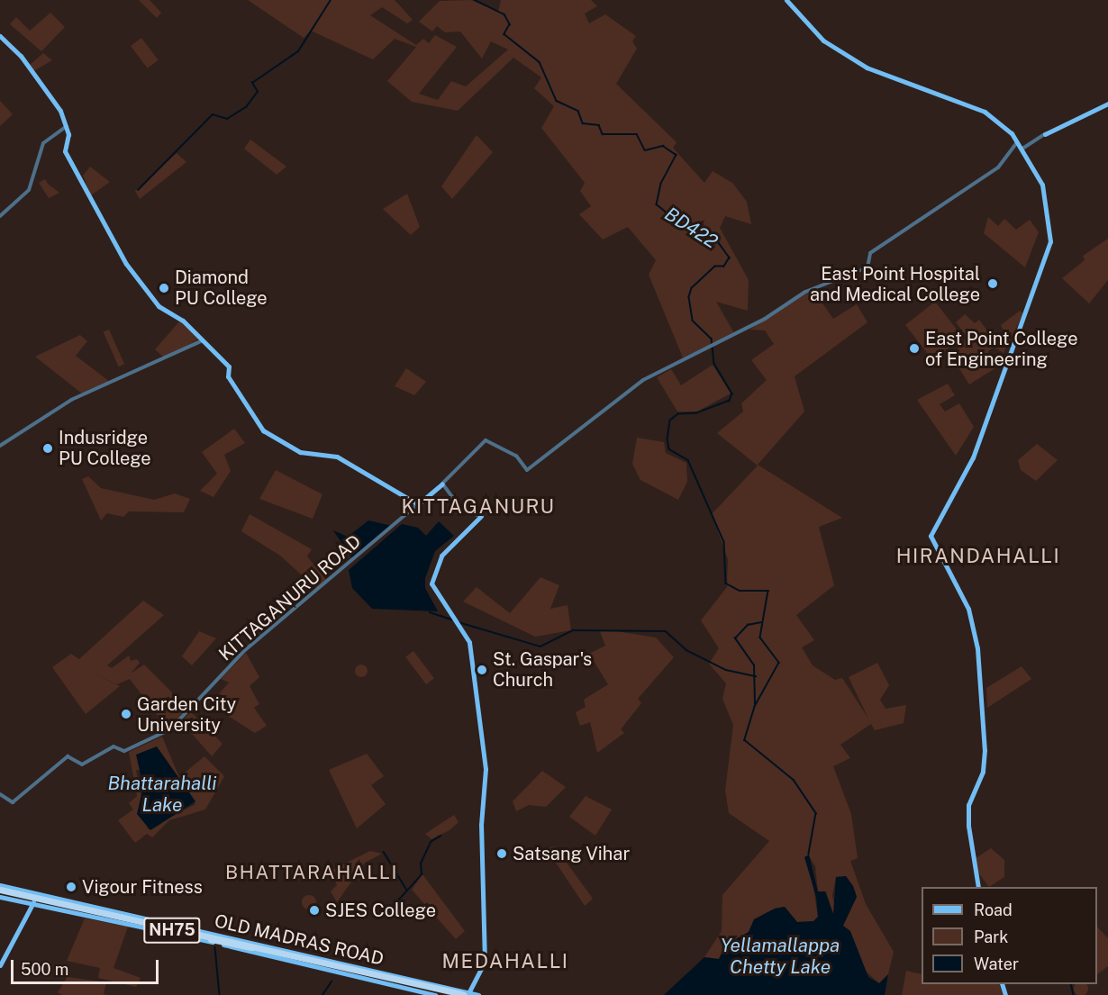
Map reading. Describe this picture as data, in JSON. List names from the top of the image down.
{
  "streets": {
    "highway": ["NH75", "OLD MADRAS ROAD"],
    "main road": ["KITTAGANURU ROAD"]
  },
  "districts": [
    "KITTAGANURU",
    "HIRANDAHALLI",
    "BHATTARAHALLI",
    "MEDAHALLI"
  ],
  "water": ["BD422", "Bhattarahalli Lake", "Yellamallappa Chetty Lake"],
  "places": [
    "East Point Hospital and Medical College",
    "Diamond PU College",
    "East Point College of Engineering",
    "Indusridge PU College",
    "St. Gaspar's Church",
    "Garden City University",
    "Satsang Vihar",
    "Vigour Fitness",
    "SJES College"
  ],
  "legend": ["Road", "Park", "Water"],
  "scale_bar": "500 m"
}
